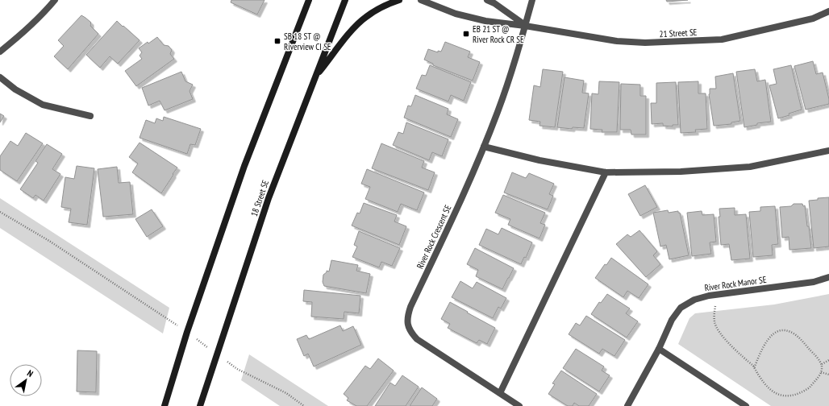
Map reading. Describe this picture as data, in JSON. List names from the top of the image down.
{
  "streets": {
    "main road": ["18 Street SE"],
    "street": ["21 Street SE", "River Rock Crescent SE", "River Rock Manor SE"]
  },
  "crossings": [
    ["21 Street SE", "River Rock Crescent SE"]
  ],
  "places": {
    "transit": ["EB 21 ST @ River Rock CR SE", "SB 18 ST @ Riverview CI SE"]
  },
  "north": "top right"
}
